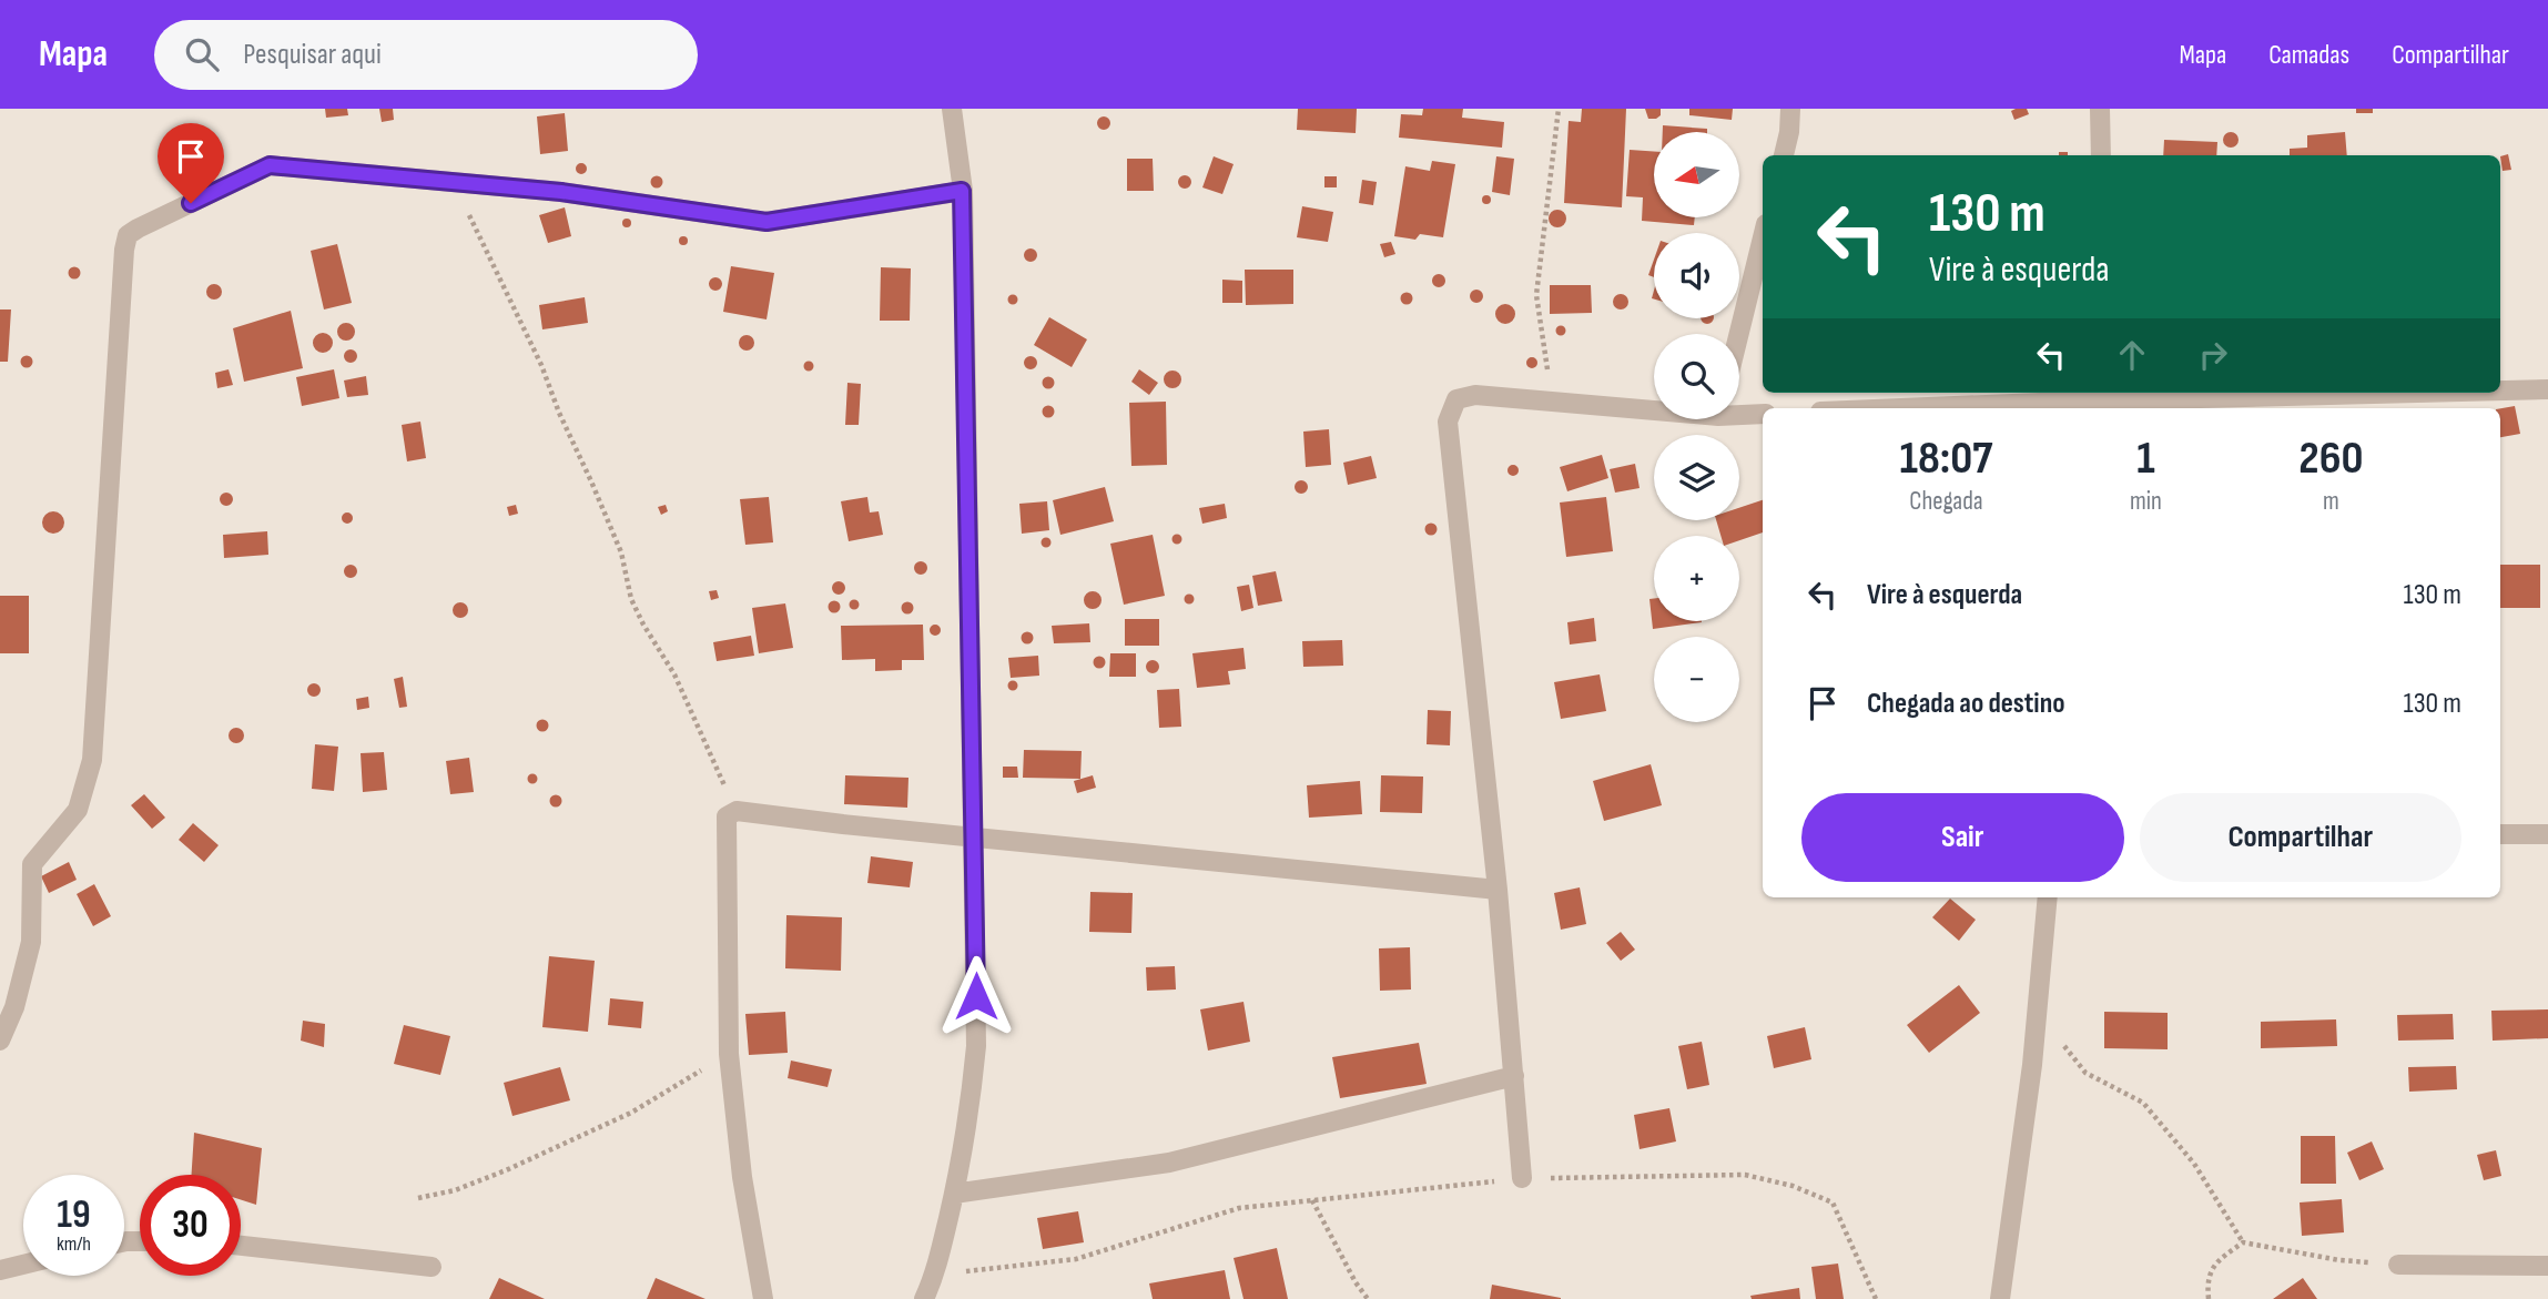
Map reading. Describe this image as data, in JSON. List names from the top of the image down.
{
  "north": "left",
  "page": {
    "header": "Mapa",
    "search": "Pesquisar aqui",
    "nav": ["Mapa", "Camadas", "Compartilhar"],
    "map_buttons": ["+", "−"],
    "turn": ["130 m", "Vire à esquerda"],
    "eta": [
      "18:07",
      "Chegada",
      "1",
      "min",
      "260",
      "m"
    ],
    "list": [
      {
        "name": "Vire à esquerda",
        "value": "130 m"
      },
      {
        "name": "Chegada ao destino",
        "value": "130 m"
      }
    ],
    "buttons": ["Sair", "Compartilhar"],
    "speed": "19 km/h",
    "limit": "30"
  }
}
